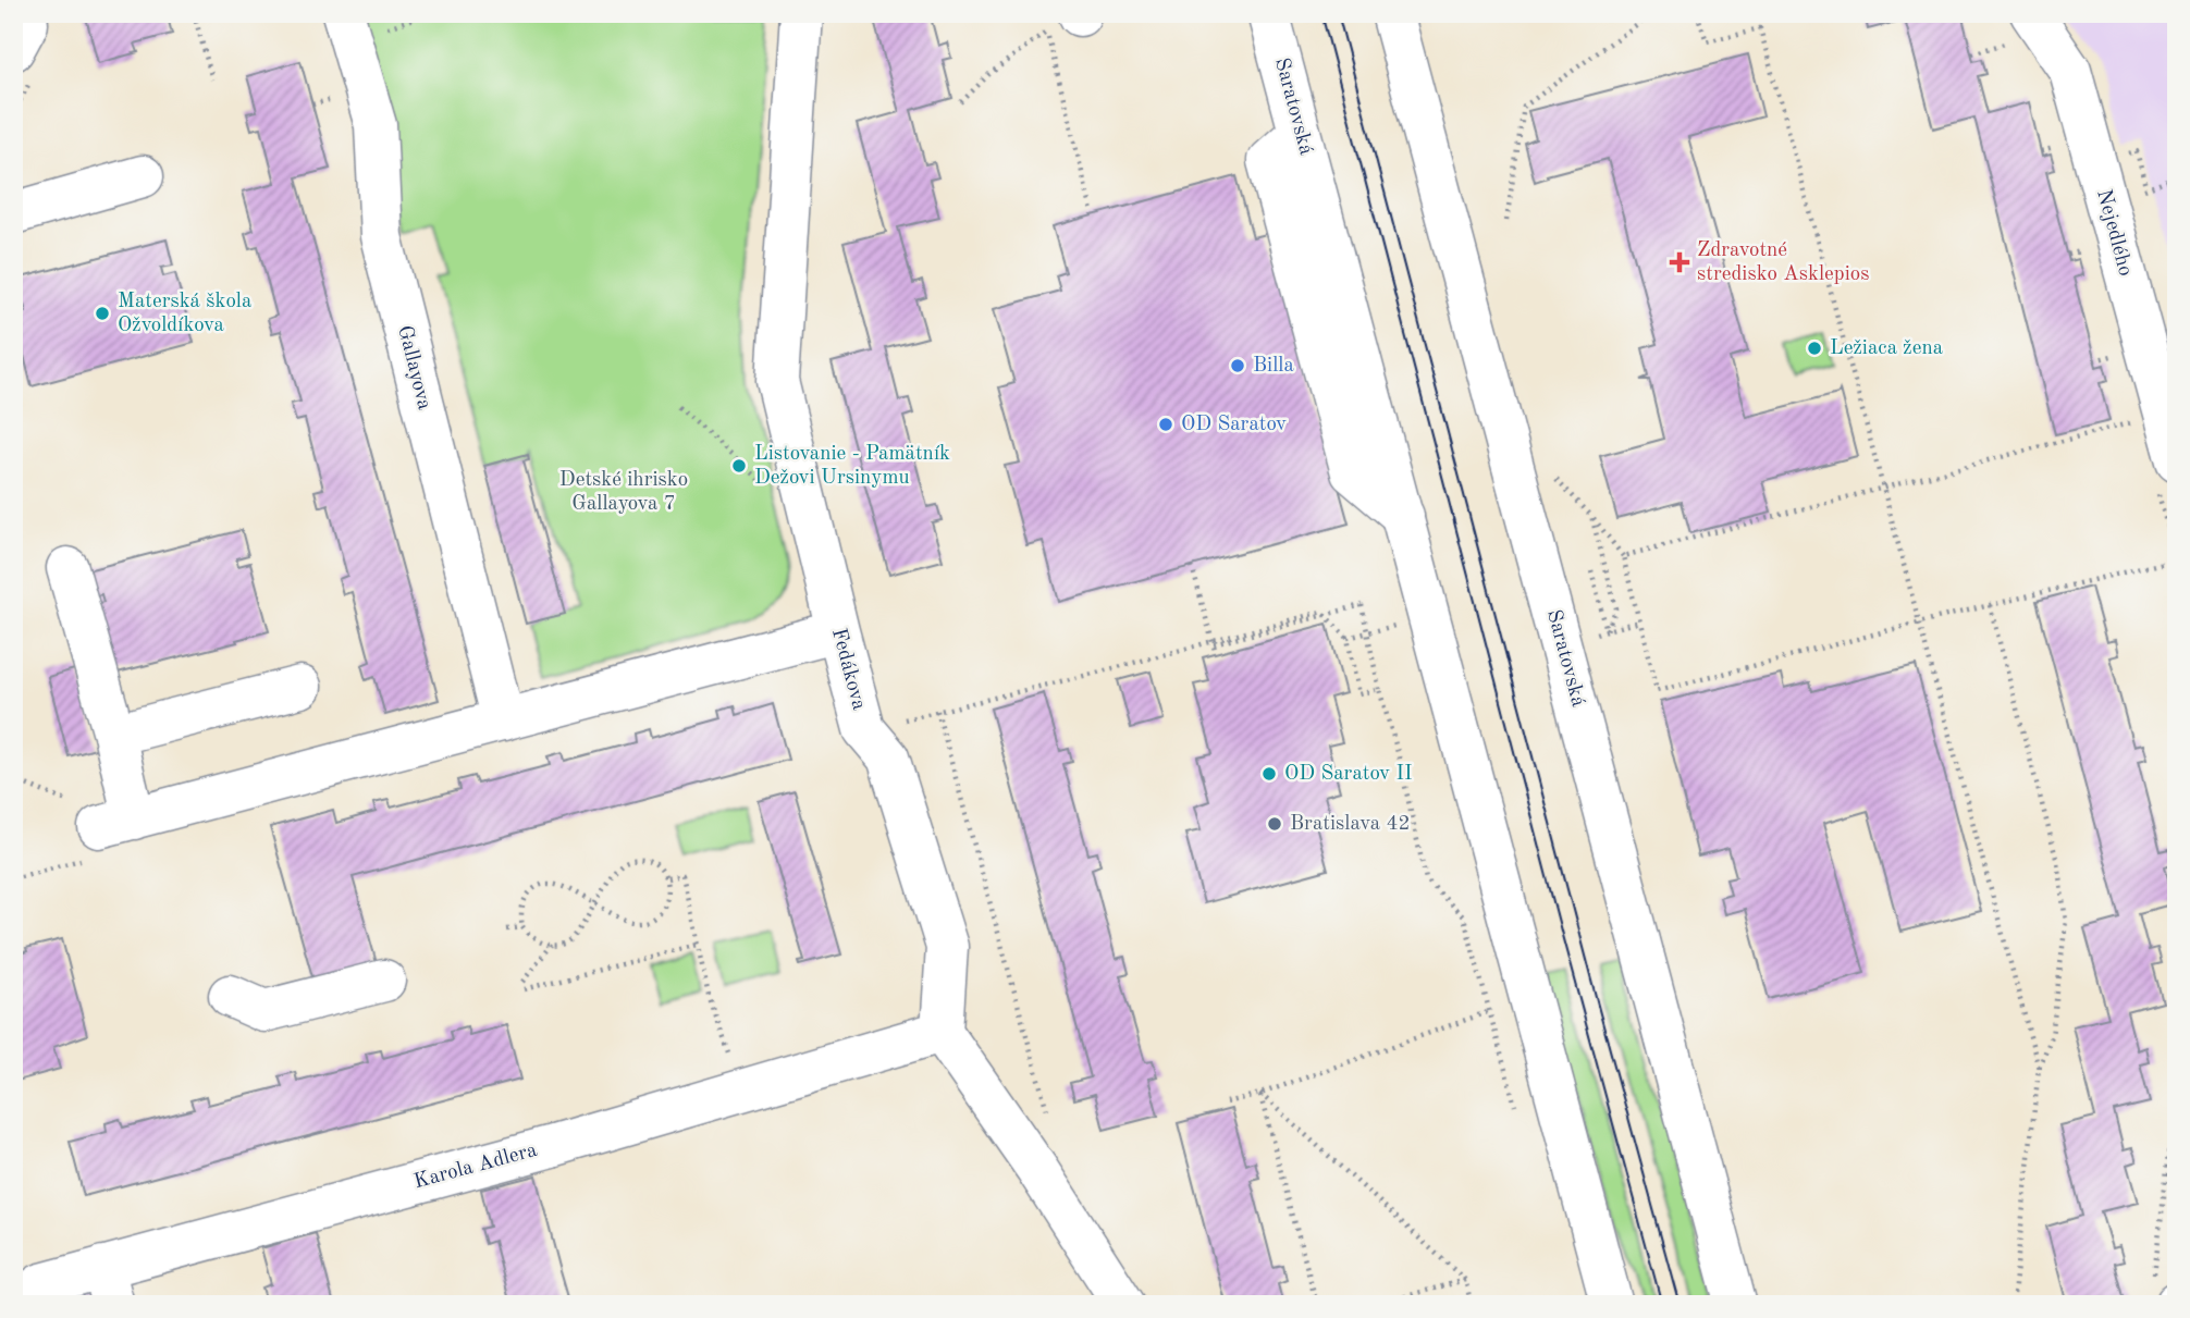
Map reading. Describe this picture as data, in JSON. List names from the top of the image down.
{
  "streets": {
    "street": [
      "Saratovská",
      "Nejedlého",
      "Gallayova",
      "Fedákova",
      "Karola Adlera"
    ]
  },
  "crossings": [
    ["Fedákova", "Karola Adlera"]
  ],
  "parks": ["Detské ihrisko Gallayova 7"],
  "places": {
    "health": ["Zdravotné stredisko Asklepios"],
    "other": [
      "Materská škola Ožvoldíkova",
      "Ležiaca žena",
      "Billa",
      "OD Saratov",
      "Listovanie - Pamätník Dežovi Ursinymu",
      "OD Saratov II",
      "Bratislava 42"
    ]
  }
}
